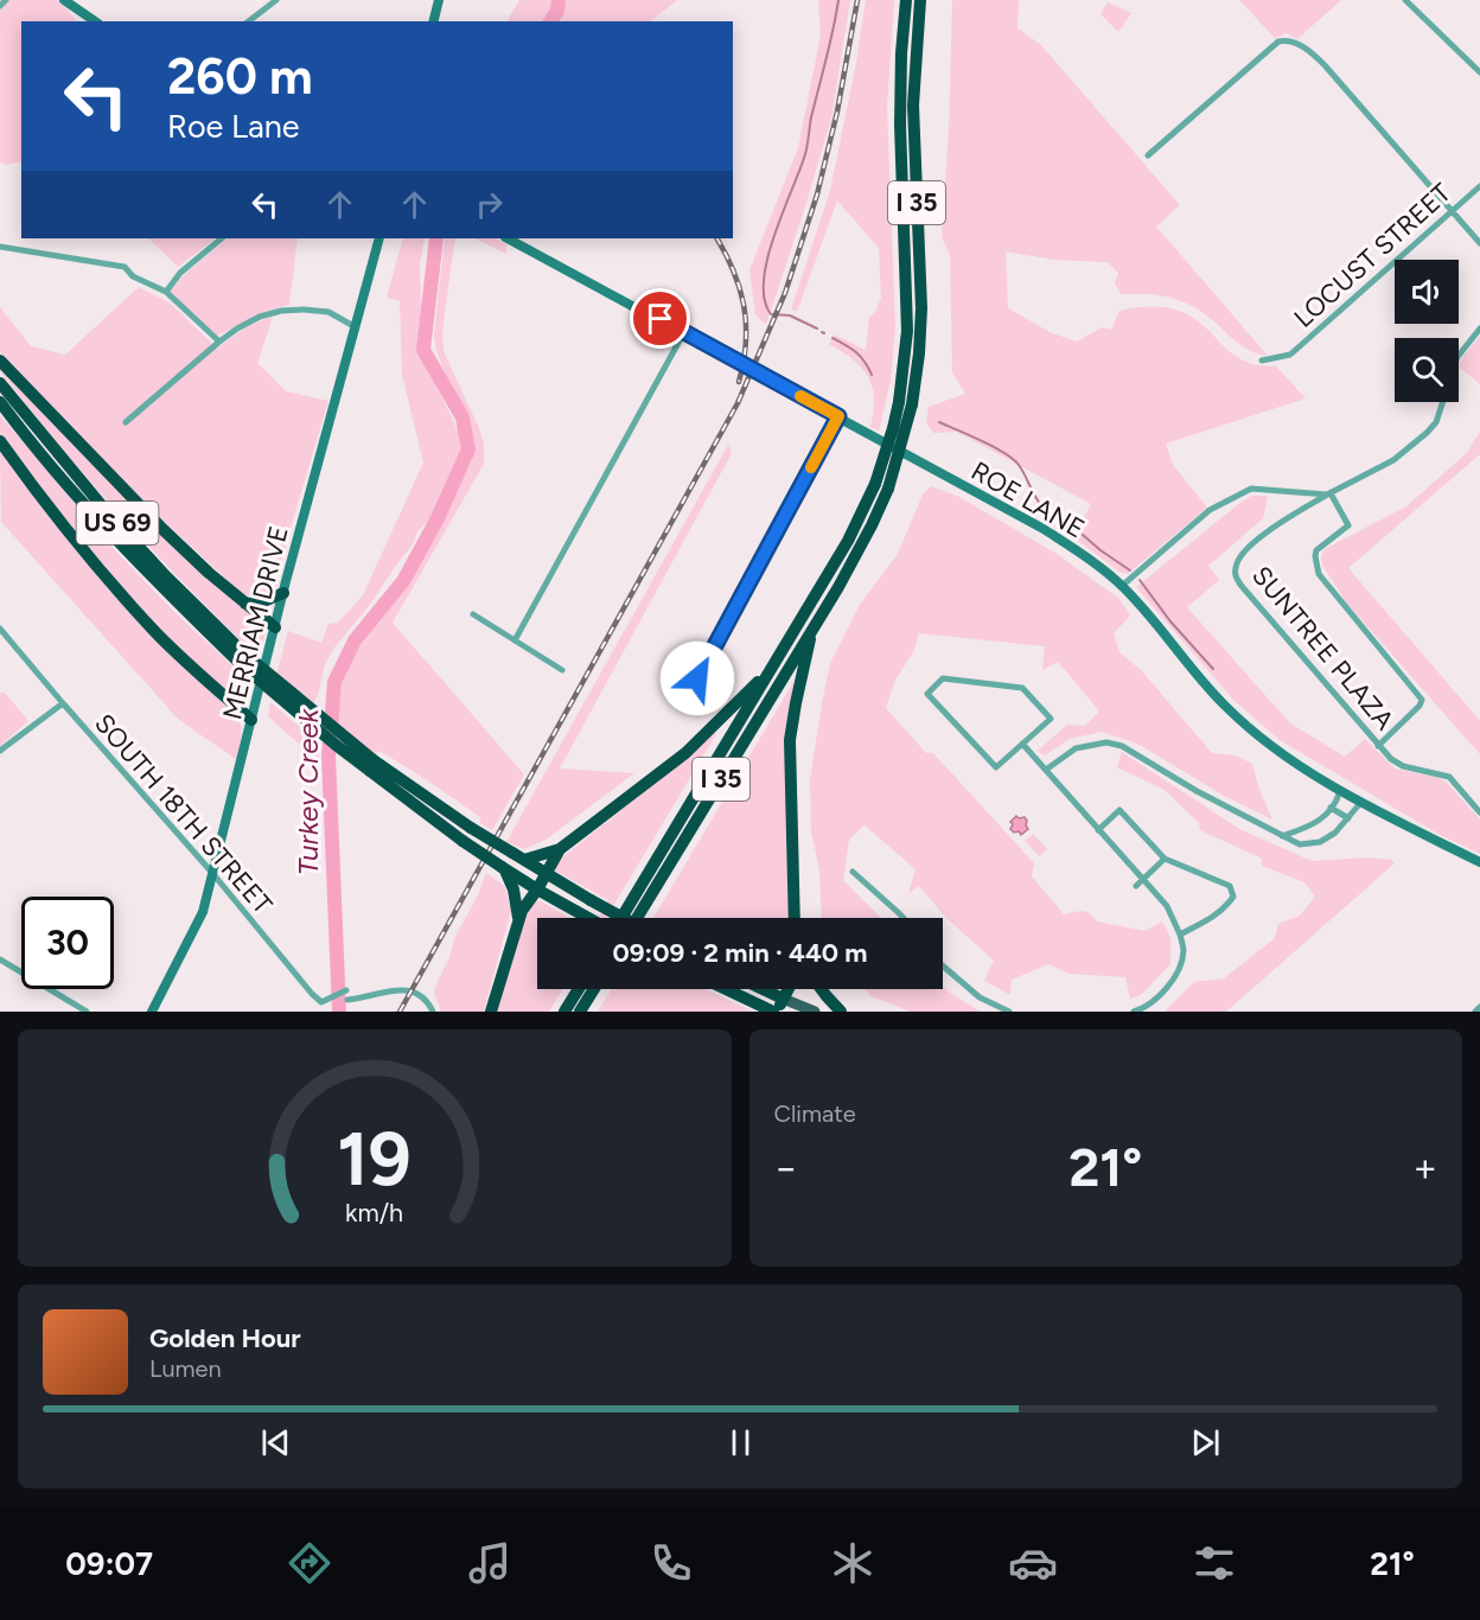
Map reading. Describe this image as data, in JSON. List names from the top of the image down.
{
  "streets": {
    "highway": ["I 35", "US 69"],
    "street": [
      "LOCUST STREET",
      "ROE LANE",
      "MERRIAM DRIVE",
      "SUNTREE PLAZA",
      "SOUTH 18TH STREET"
    ]
  },
  "crossings": [
    ["MERRIAM DRIVE", "SOUTH 18TH STREET"]
  ],
  "water": ["Turkey Creek"],
  "page": {
    "turn": ["260 m", "Roe Lane"],
    "limit": "30",
    "trip": "09:09 · 2 min · 440 m",
    "tile": "Climate",
    "heat": ["−", "21°", "+"],
    "song": ["Golden Hour", "Lumen"],
    "tabs": ["09:07", "21°"],
    "gauge": ["19", "km/h"]
  }
}
